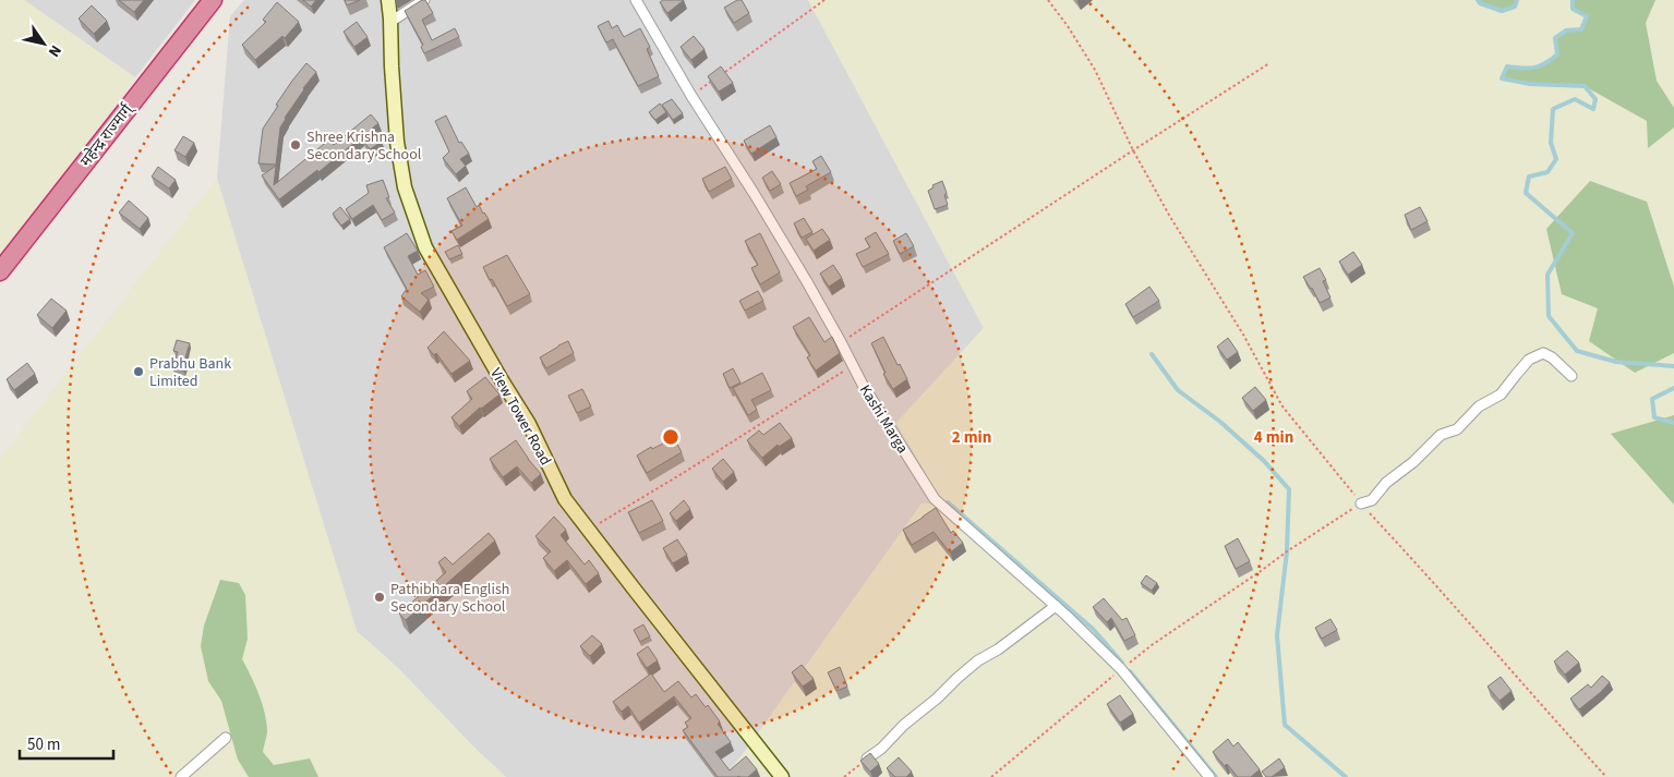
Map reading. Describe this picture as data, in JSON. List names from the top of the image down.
{
  "streets": {
    "highway": ["महेन्द्र राज्मार्ग्"],
    "street": ["View Tower Road", "Kashi Marga"]
  },
  "places": ["Shree Krishna Secondary School", "Prabhu Bank Limited", "Pathibhara English Secondary School"],
  "scale_bar": "50 m",
  "north": "bottom right",
  "rings": ["2 min", "4 min"]
}
